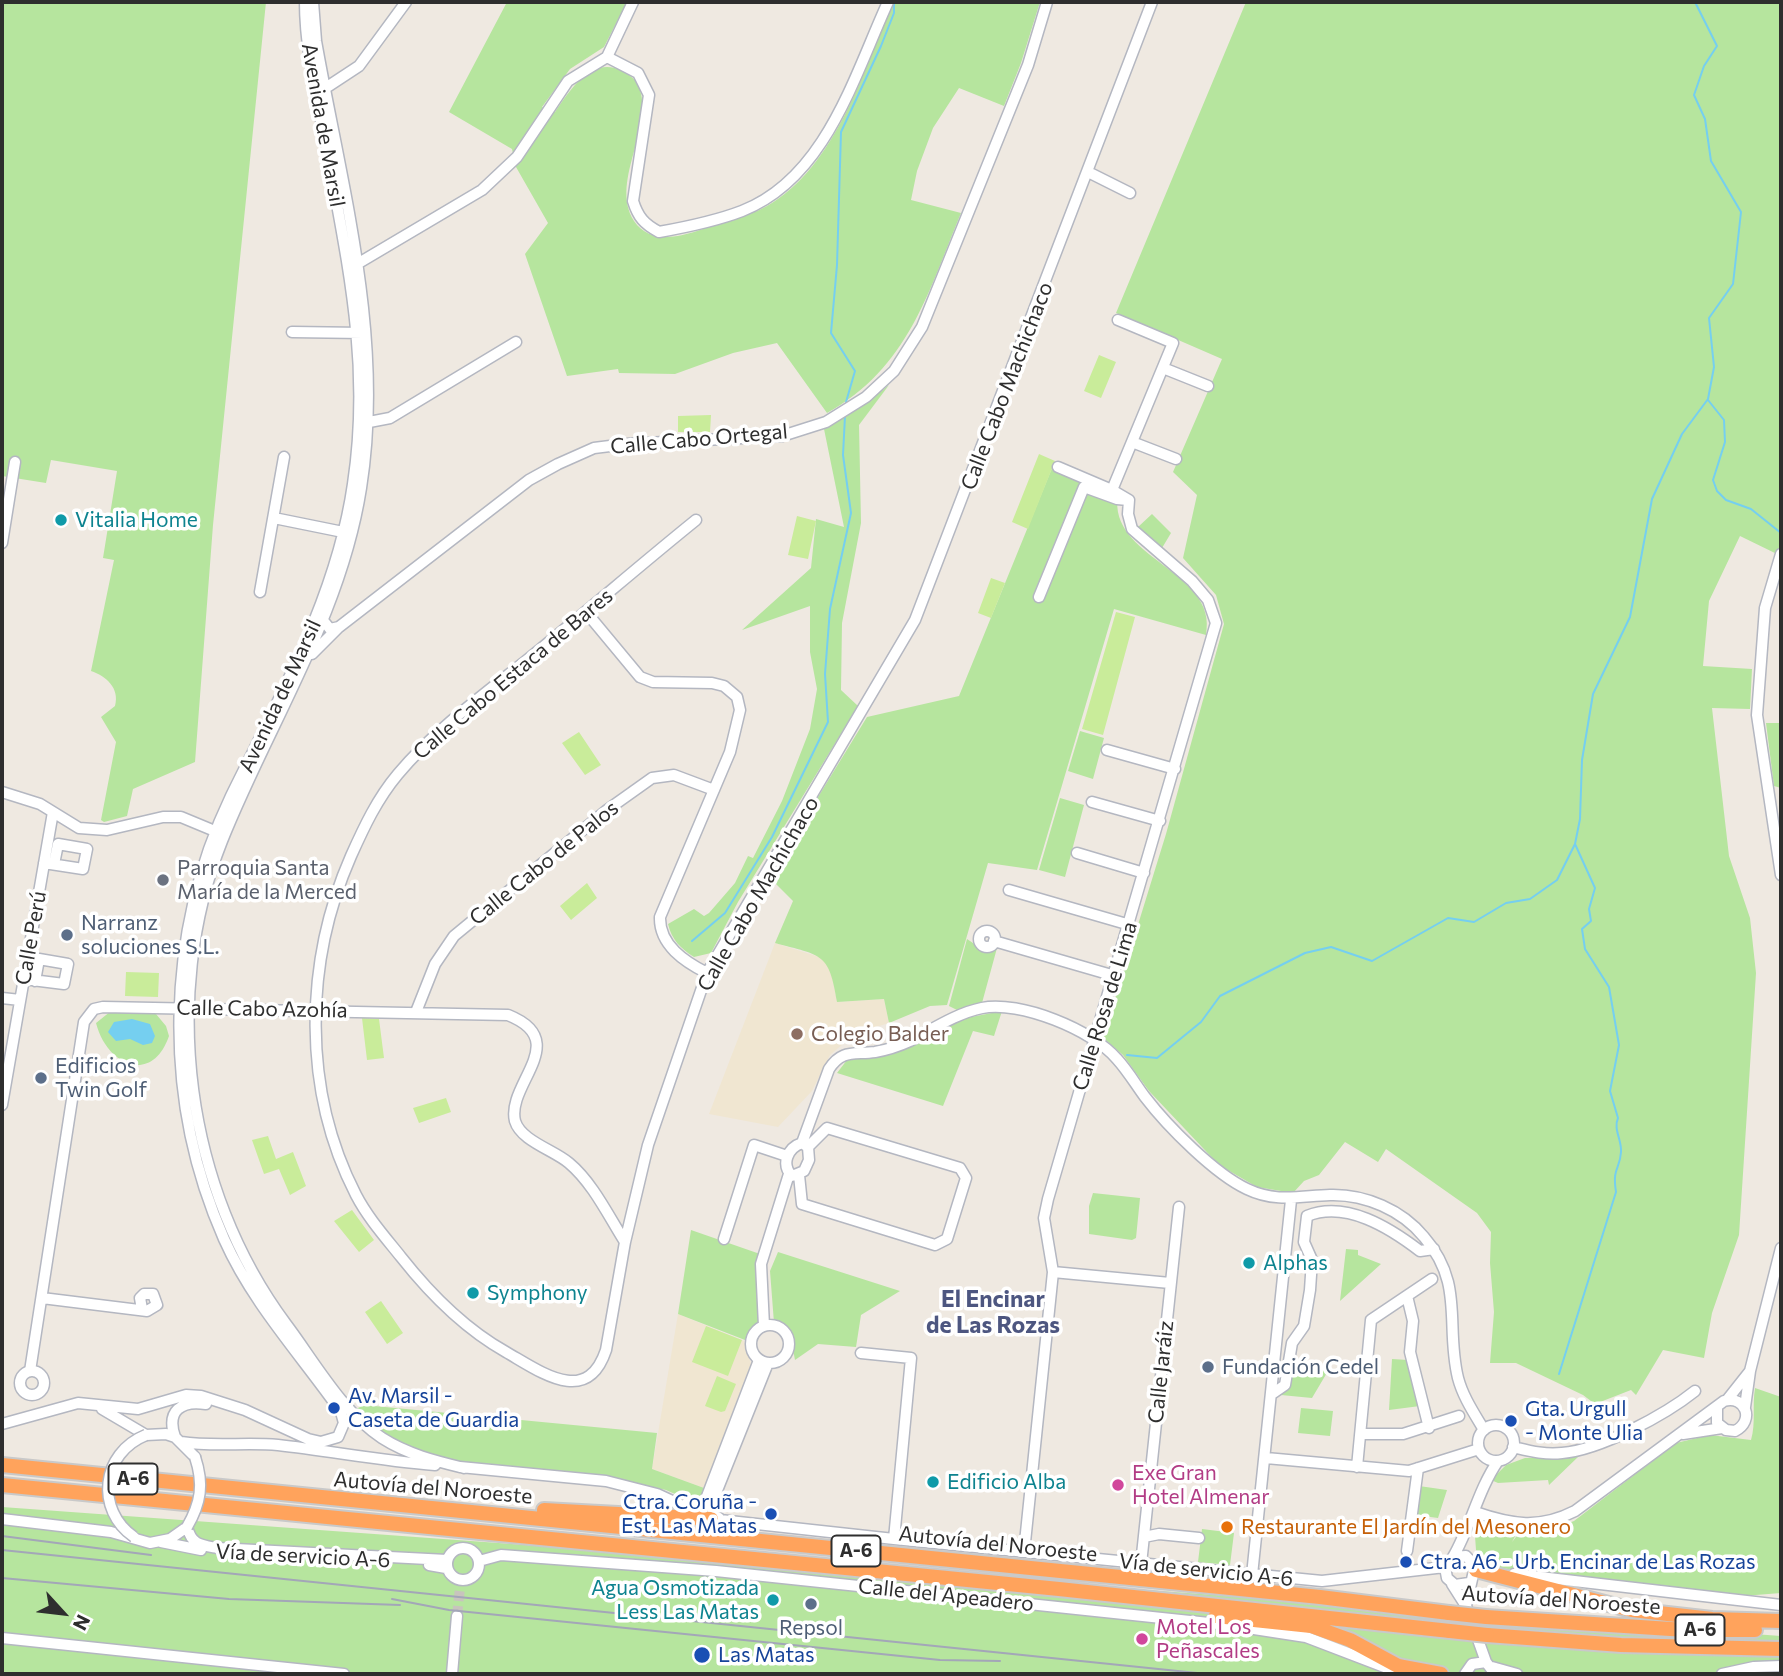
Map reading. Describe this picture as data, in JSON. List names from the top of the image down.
{
  "streets": {
    "highway": ["A-6", "Autovía del Noroeste"],
    "street": [
      "Avenida de Marsil",
      "Calle Cabo Machichaco",
      "Calle Cabo Ortegal",
      "Calle Cabo Estaca de Bares",
      "Calle Cabo de Palos",
      "Calle Perú",
      "Calle Rosa de Lima",
      "Calle Cabo Azohía",
      "Calle Jaráiz",
      "Vía de servicio A-6",
      "Calle del Apeadero"
    ]
  },
  "crossings": [
    ["Avenida de Marsil", "Calle Cabo Ortegal"],
    ["Avenida de Marsil", "Calle Cabo Azohía"],
    ["Avenida de Marsil", "Vía de servicio A-6"],
    ["Calle Cabo Machichaco", "Calle Cabo Estaca de Bares"],
    ["Calle Cabo Machichaco", "Calle Cabo Azohía"],
    ["Calle Cabo Estaca de Bares", "Calle Cabo Azohía"],
    ["Calle Cabo de Palos", "Calle Cabo Azohía"],
    ["Calle Rosa de Lima", "Vía de servicio A-6"],
    ["Calle Jaráiz", "Vía de servicio A-6"],
    ["Vía de servicio A-6", "Calle del Apeadero"]
  ],
  "districts": ["El Encinar de Las Rozas"],
  "places": [
    "Vitalia Home",
    "Parroquia Santa María de la Merced",
    "Narranz soluciones S.L.",
    "Colegio Balder",
    "Edificios Twin Golf",
    "Alphas",
    "Symphony",
    "Fundación Cedel",
    "Av. Marsil - Caseta de Guardia",
    "Gta. Urgull - Monte Ulia",
    "Edificio Alba",
    "Exe Gran Hotel Almenar",
    "Ctra. Coruña - Est. Las Matas",
    "Restaurante El Jardín del Mesonero",
    "Ctra. A6 - Urb. Encinar de Las Rozas",
    "Agua Osmotizada Less Las Matas",
    "Repsol",
    "Motel Los Peñascales",
    "Las Matas"
  ],
  "north": "bottom right"
}
